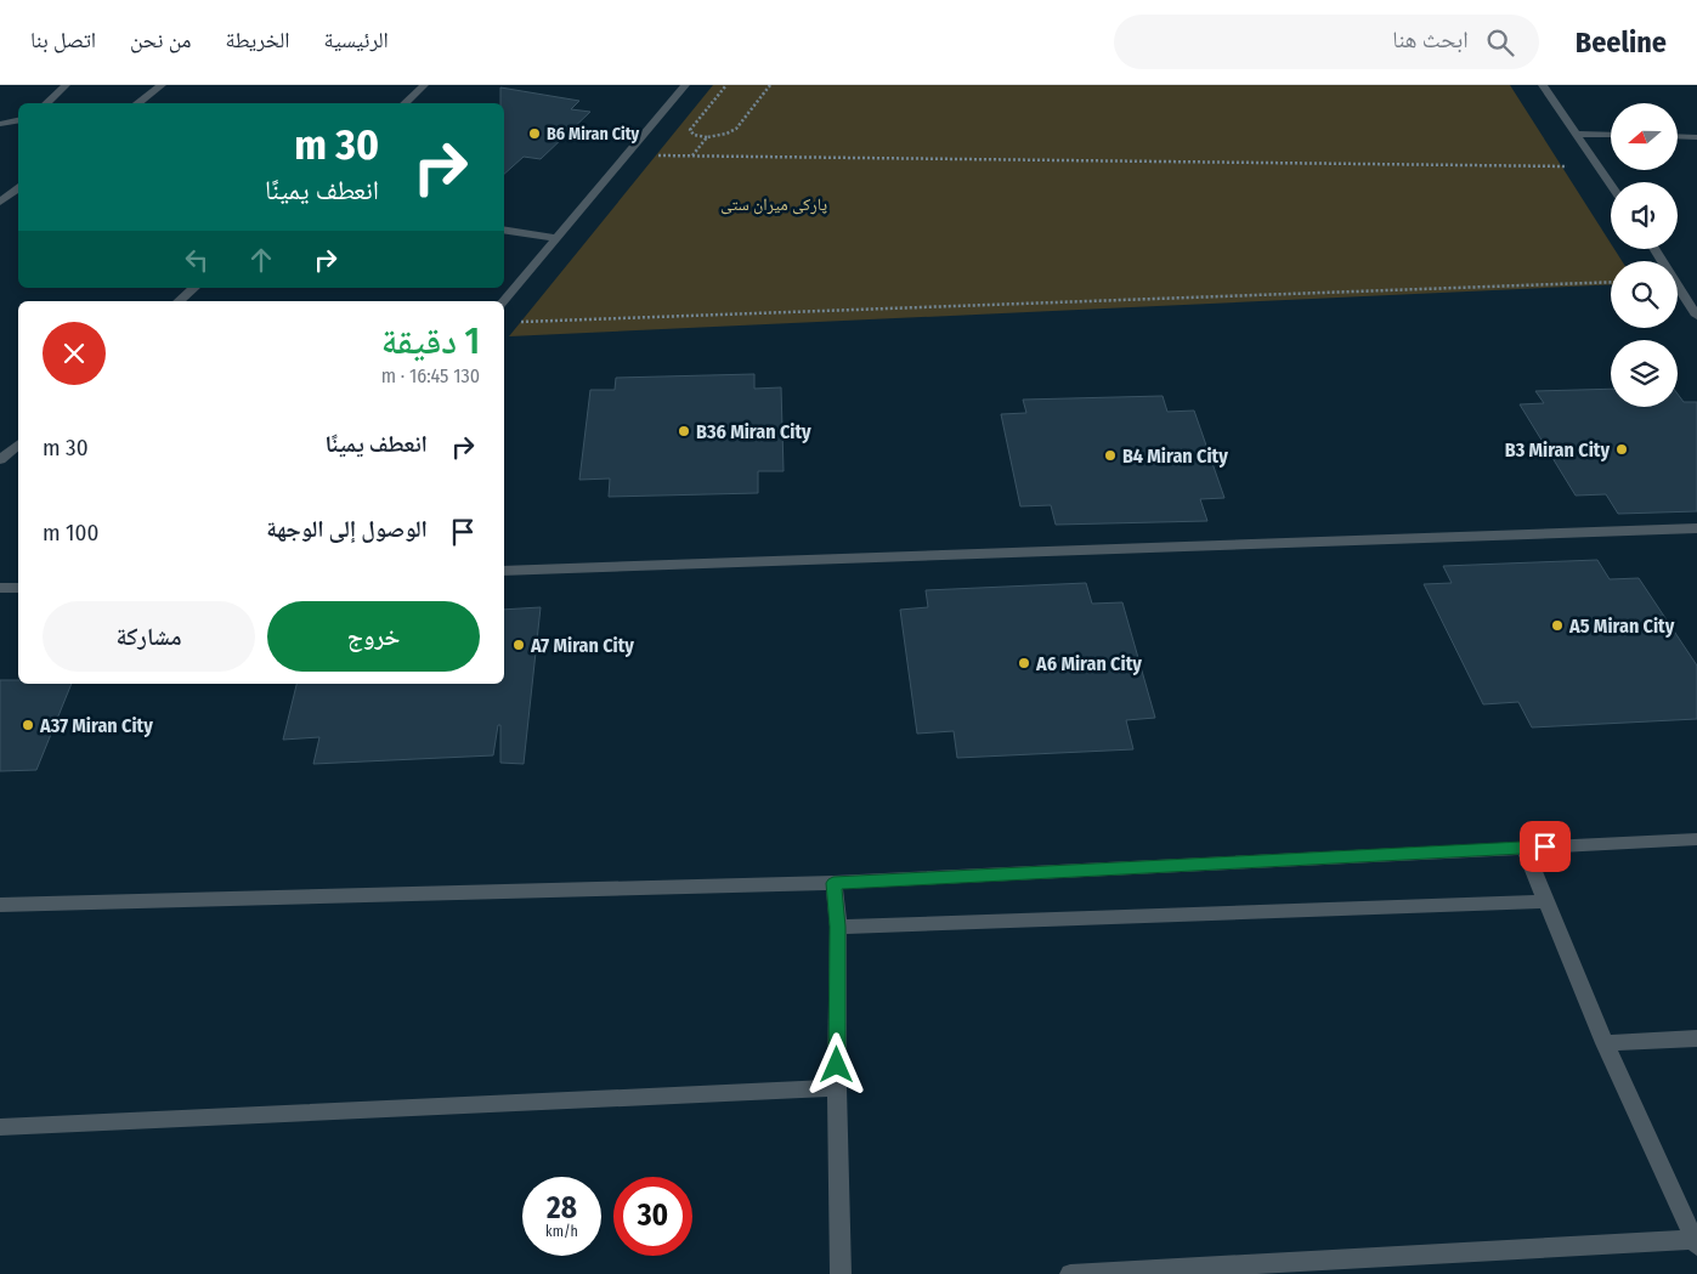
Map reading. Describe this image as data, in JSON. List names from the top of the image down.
{
  "parks": ["پارکی میران ستی"],
  "places": [
    "B6 Miran City",
    "B36 Miran City",
    "B3 Miran City",
    "B4 Miran City",
    "A5 Miran City",
    "A7 Miran City",
    "A6 Miran City",
    "A37 Miran City"
  ],
  "north": "left",
  "page": {
    "header": "Beeline",
    "search": "ابحث هنا",
    "nav": [
      "الرئيسية",
      "الخريطة",
      "من نحن",
      "اتصل بنا"
    ],
    "turn": ["30 m", "انعطف يمينًا"],
    "heading": ["1 دقيقة", "130 m · 16:45"],
    "list": [
      {
        "name": "انعطف يمينًا",
        "value": "30 m"
      },
      {
        "name": "الوصول إلى الوجهة",
        "value": "100 m"
      }
    ],
    "buttons": ["خروج", "مشاركة"],
    "speed": "28 km/h",
    "limit": "30"
  }
}
